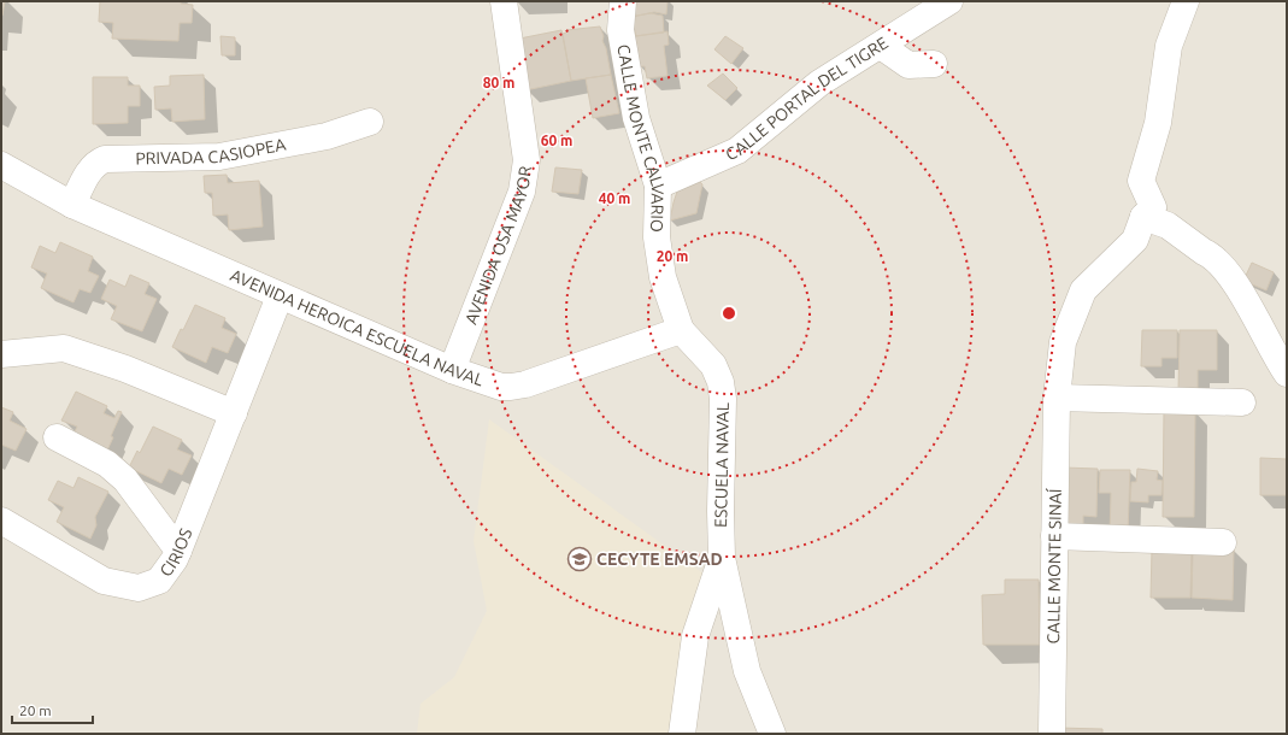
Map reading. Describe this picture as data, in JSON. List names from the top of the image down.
{
  "streets": {
    "street": [
      "CALLE PORTAL DEL TIGRE",
      "CALLE MONTE CALVARIO",
      "PRIVADA CASIOPEA",
      "AVENIDA OSA MAYOR",
      "AVENIDA HEROICA ESCUELA NAVAL",
      "ESCUELA NAVAL",
      "CIRIOS",
      "CALLE MONTE SINAÍ"
    ]
  },
  "crossings": [
    ["CALLE PORTAL DEL TIGRE", "CALLE MONTE CALVARIO"],
    ["CALLE MONTE CALVARIO", "AVENIDA HEROICA ESCUELA NAVAL"],
    ["CALLE MONTE CALVARIO", "ESCUELA NAVAL"],
    ["PRIVADA CASIOPEA", "AVENIDA HEROICA ESCUELA NAVAL"],
    ["AVENIDA OSA MAYOR", "AVENIDA HEROICA ESCUELA NAVAL"],
    ["AVENIDA HEROICA ESCUELA NAVAL", "ESCUELA NAVAL"],
    ["AVENIDA HEROICA ESCUELA NAVAL", "CIRIOS"]
  ],
  "places": {
    "school or university": ["CECYTE EMSAD"]
  },
  "scale_bar": "20 m",
  "rings": [
    "80 m",
    "60 m",
    "40 m",
    "20 m"
  ]
}
